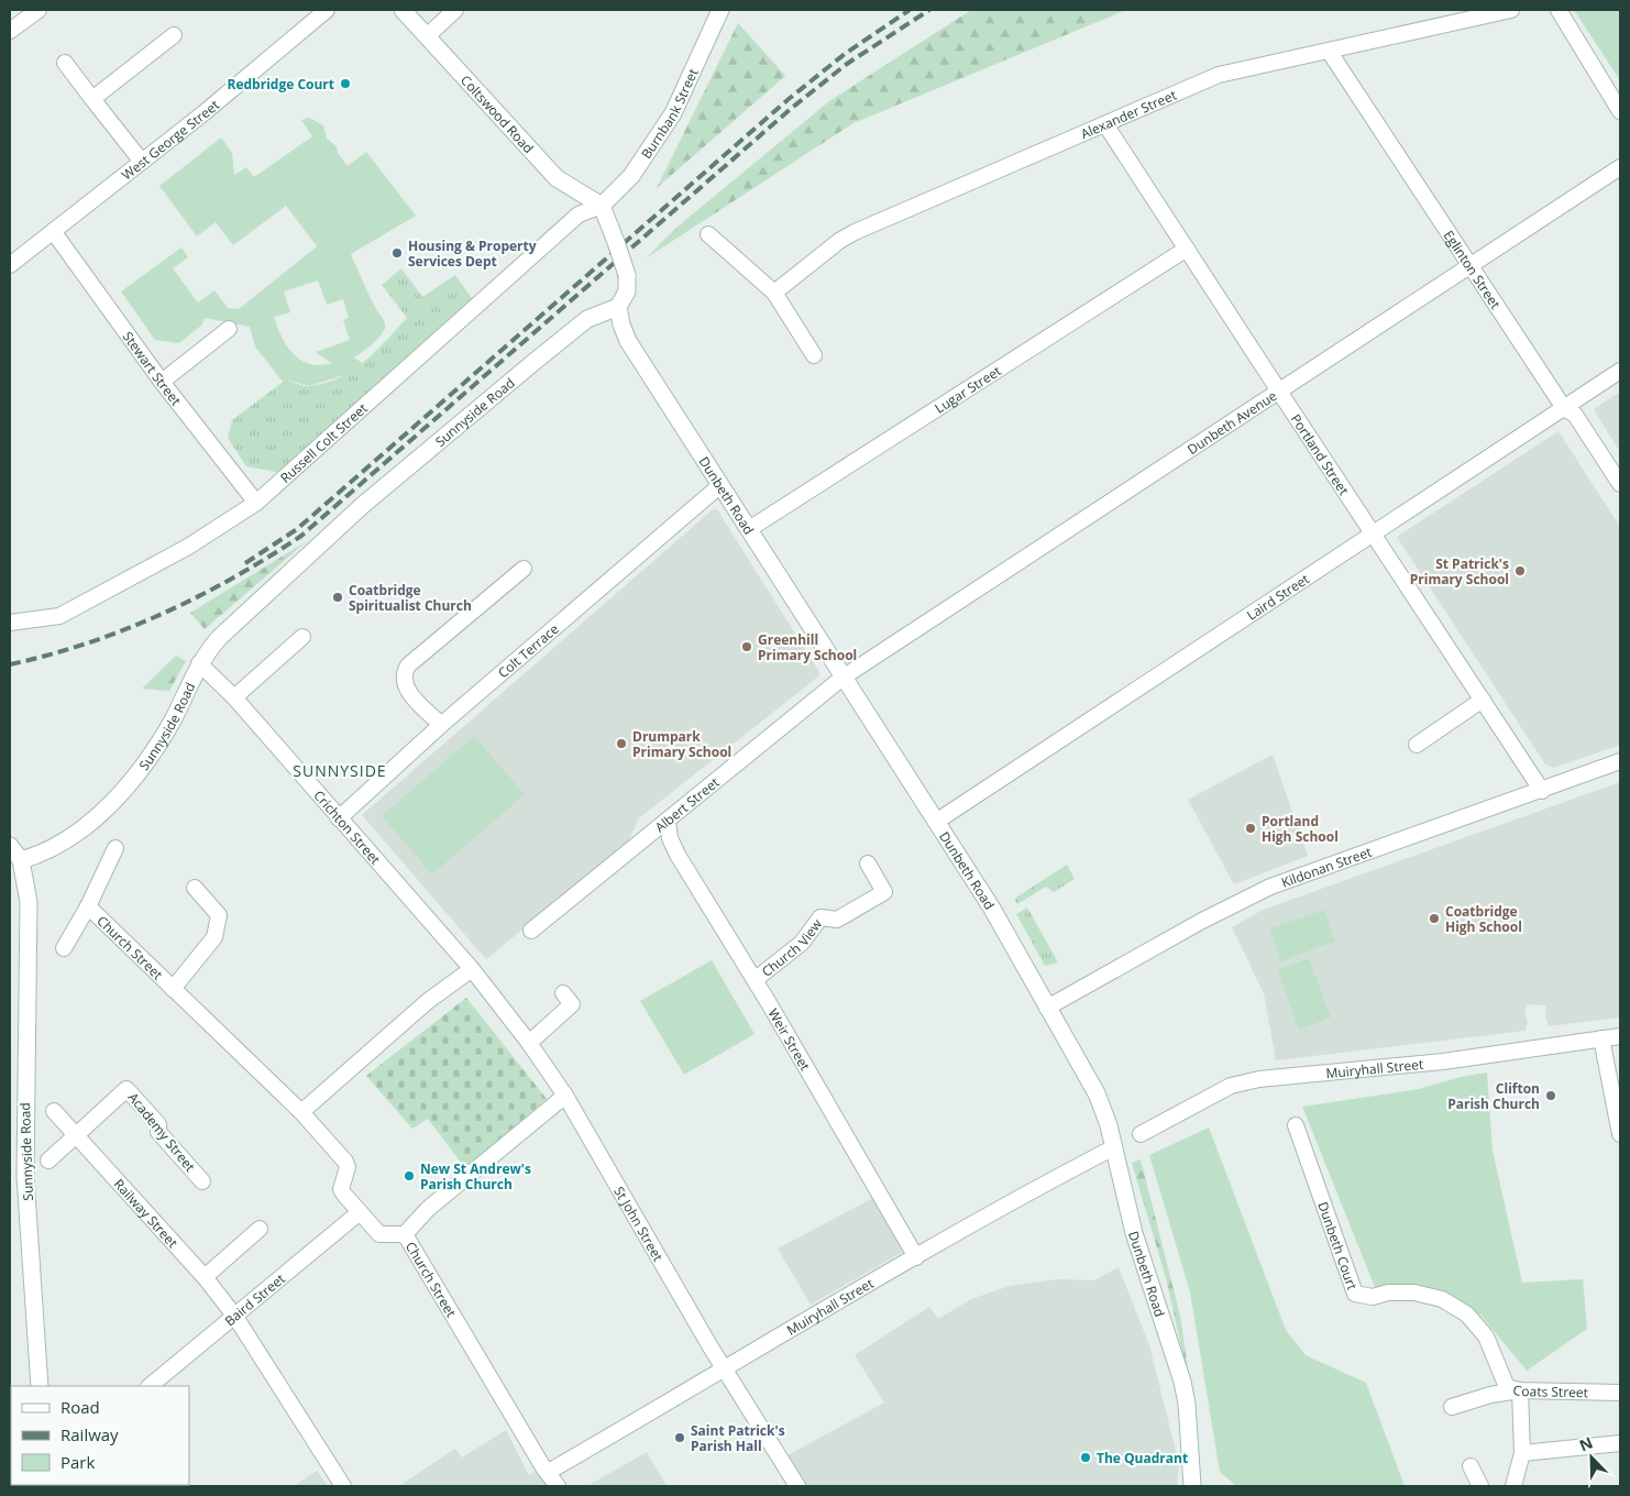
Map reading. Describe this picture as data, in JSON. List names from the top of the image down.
{
  "streets": {
    "main road": [
      "Burnbank Street",
      "Coltswood Road",
      "Sunnyside Road",
      "Dunbeth Road"
    ],
    "street": [
      "Alexander Street",
      "West George Street",
      "Eglinton Street",
      "Stewart Street",
      "Lugar Street",
      "Dunbeth Avenue",
      "Russell Colt Street",
      "Portland Street",
      "Laird Street",
      "Colt Terrace",
      "Albert Street",
      "Crichton Street",
      "Kildonan Street",
      "Church View",
      "Church Street",
      "Weir Street",
      "Muiryhall Street",
      "Academy Street",
      "Railway Street",
      "St John Street",
      "Dunbeth Court",
      "Baird Street",
      "Coats Street"
    ]
  },
  "crossings": [
    ["Burnbank Street", "Coltswood Road"],
    ["Burnbank Street", "Russell Colt Street"],
    ["Coltswood Road", "Russell Colt Street"],
    ["Alexander Street", "Eglinton Street"],
    ["Alexander Street", "Portland Street"],
    ["West George Street", "Stewart Street"],
    ["Eglinton Street", "Dunbeth Avenue"],
    ["Eglinton Street", "Laird Street"],
    ["Stewart Street", "Russell Colt Street"],
    ["Lugar Street", "Portland Street"],
    ["Lugar Street", "Dunbeth Road"],
    ["Sunnyside Road", "Dunbeth Road"],
    ["Sunnyside Road", "Crichton Street"],
    ["Dunbeth Avenue", "Portland Street"],
    ["Dunbeth Avenue", "Dunbeth Road"],
    ["Dunbeth Avenue", "Albert Street"],
    ["Portland Street", "Laird Street"],
    ["Portland Street", "Kildonan Street"],
    ["Dunbeth Road", "Laird Street"],
    ["Dunbeth Road", "Colt Terrace"],
    ["Dunbeth Road", "Albert Street"],
    ["Dunbeth Road", "Kildonan Street"],
    ["Dunbeth Road", "Muiryhall Street"],
    ["Colt Terrace", "Crichton Street"],
    ["Albert Street", "Weir Street"],
    ["Crichton Street", "St John Street"],
    ["Church View", "Weir Street"],
    ["Church Street", "Muiryhall Street"],
    ["Church Street", "Baird Street"],
    ["Weir Street", "Muiryhall Street"],
    ["Muiryhall Street", "St John Street"],
    ["Academy Street", "Railway Street"],
    ["Railway Street", "Baird Street"],
    ["Dunbeth Court", "Coats Street"]
  ],
  "districts": ["SUNNYSIDE"],
  "places": [
    "Redbridge Court",
    "Housing & Property Services Dept",
    "St Patrick's Primary School",
    "Coatbridge Spiritualist Church",
    "Greenhill Primary School",
    "Drumpark Primary School",
    "Portland High School",
    "Coatbridge High School",
    "Clifton Parish Church",
    "New St Andrew's Parish Church",
    "Saint Patrick's Parish Hall",
    "The Quadrant"
  ],
  "legend": ["Road", "Railway", "Park"],
  "north": "top left"
}
